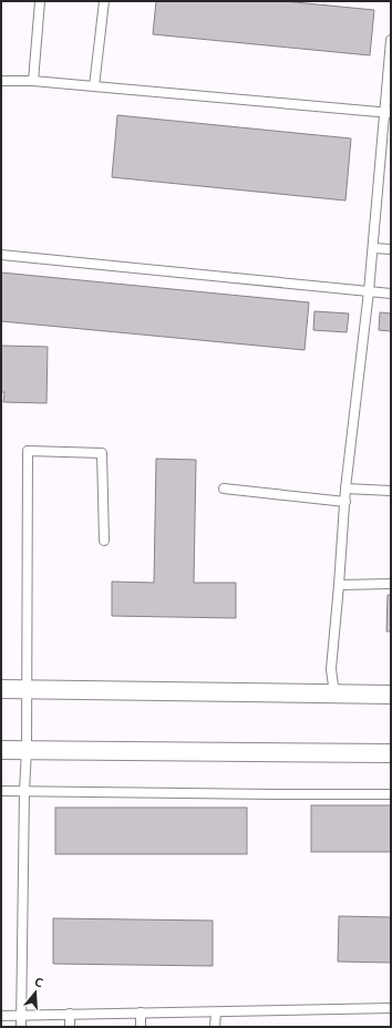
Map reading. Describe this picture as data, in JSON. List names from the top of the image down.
{
  "north": "top"
}
